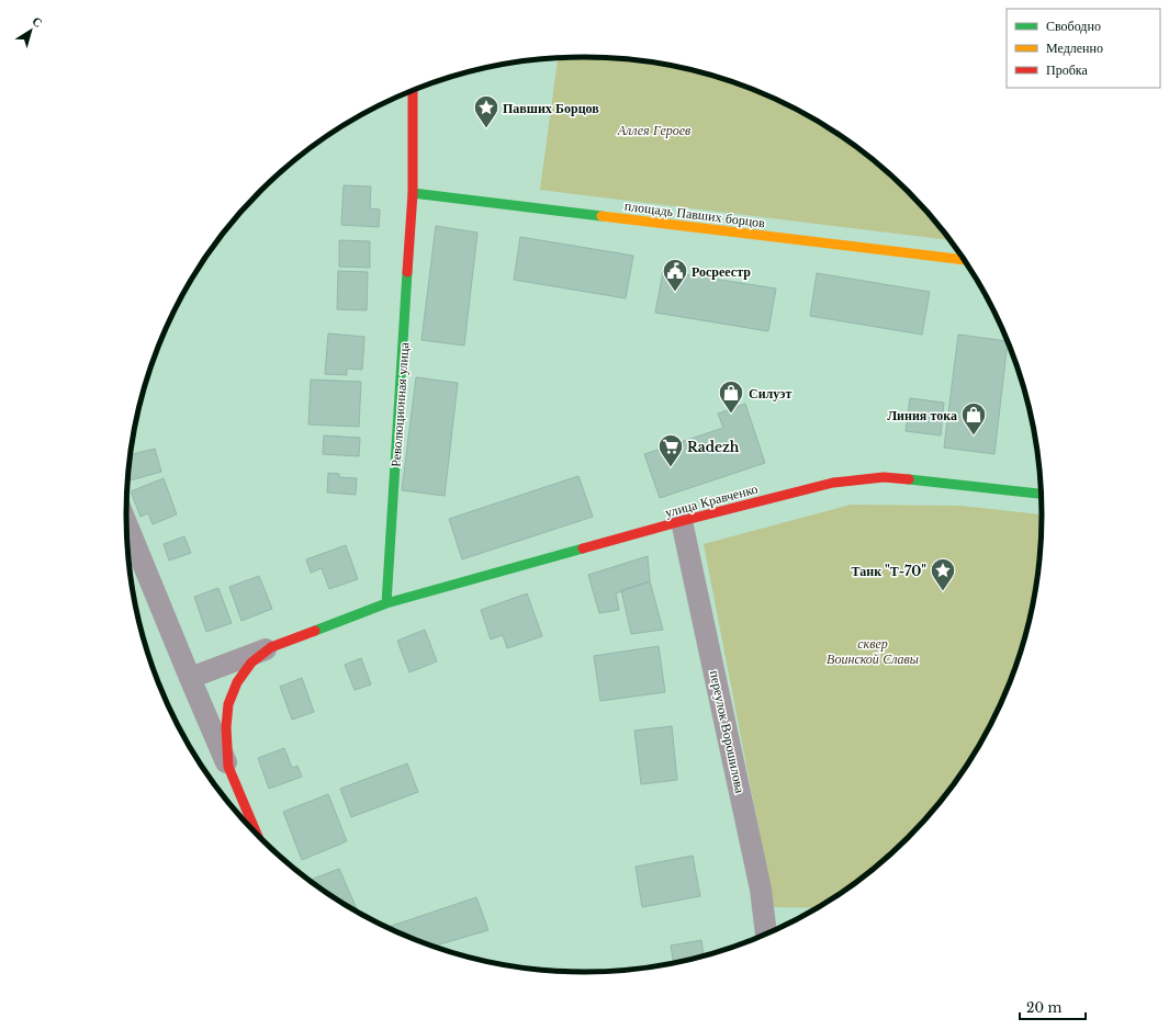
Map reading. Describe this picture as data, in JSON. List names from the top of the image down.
{
  "streets": {
    "street": [
      "площадь Павших борцов",
      "Революционная улица",
      "улица Кравченко",
      "переулок Ворошилова"
    ]
  },
  "crossings": [
    ["площадь Павших борцов", "Революционная улица"],
    ["Революционная улица", "улица Кравченко"],
    ["улица Кравченко", "переулок Ворошилова"]
  ],
  "parks": ["Аллея Героев", "сквер Воинской Славы"],
  "places": {
    "place": ["Павших Борцов", "Танк \"Т-70\""],
    "public building": ["Росреестр"],
    "shop": ["Силуэт", "Линия тока"],
    "supermarket": ["Radezh"]
  },
  "legend": ["Свободно", "Медленно", "Пробка"],
  "scale_bar": "20 m",
  "north": "top right"
}
